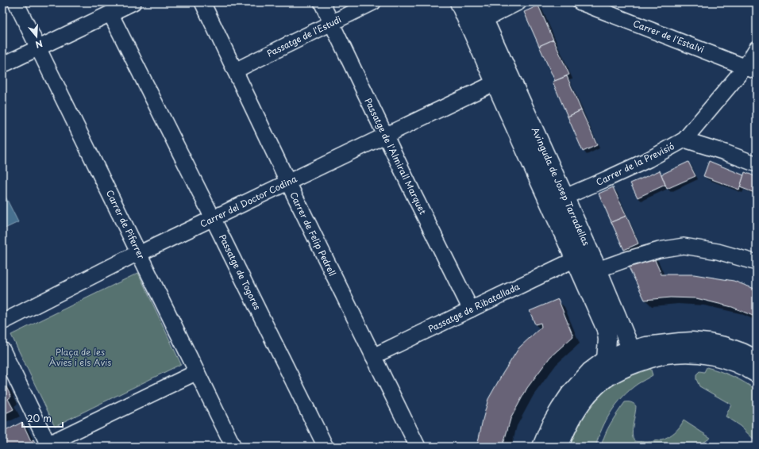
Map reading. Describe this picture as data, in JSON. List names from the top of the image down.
{
  "streets": {
    "main road": ["Avinguda de Josep Tarradellas"],
    "street": [
      "Passatge de l'Estudi",
      "Carrer de l'Estalvi",
      "Passatge de l'Almirall Marquet",
      "Carrer de la Previsió",
      "Carrer del Doctor Codina",
      "Carrer de Piferrer",
      "Carrer de Felip Pedrell",
      "Passatge de Togores",
      "Passatge de Ribatallada"
    ]
  },
  "crossings": [
    ["Passatge de l'Estudi", "Passatge de l'Almirall Marquet"],
    ["Passatge de l'Estudi", "Carrer de Felip Pedrell"],
    ["Carrer de l'Estalvi", "Carrer de la Previsió"],
    ["Passatge de l'Almirall Marquet", "Carrer del Doctor Codina"],
    ["Passatge de l'Almirall Marquet", "Passatge de Ribatallada"],
    ["Carrer de la Previsió", "Avinguda de Josep Tarradellas"],
    ["Avinguda de Josep Tarradellas", "Carrer del Doctor Codina"],
    ["Avinguda de Josep Tarradellas", "Passatge de Ribatallada"],
    ["Carrer del Doctor Codina", "Carrer de Piferrer"],
    ["Carrer del Doctor Codina", "Carrer de Felip Pedrell"],
    ["Carrer del Doctor Codina", "Passatge de Togores"],
    ["Carrer de Felip Pedrell", "Passatge de Ribatallada"]
  ],
  "parks": ["Plaça de les Àvies i els Avis"],
  "scale_bar": "20 m",
  "north": "bottom"
}
